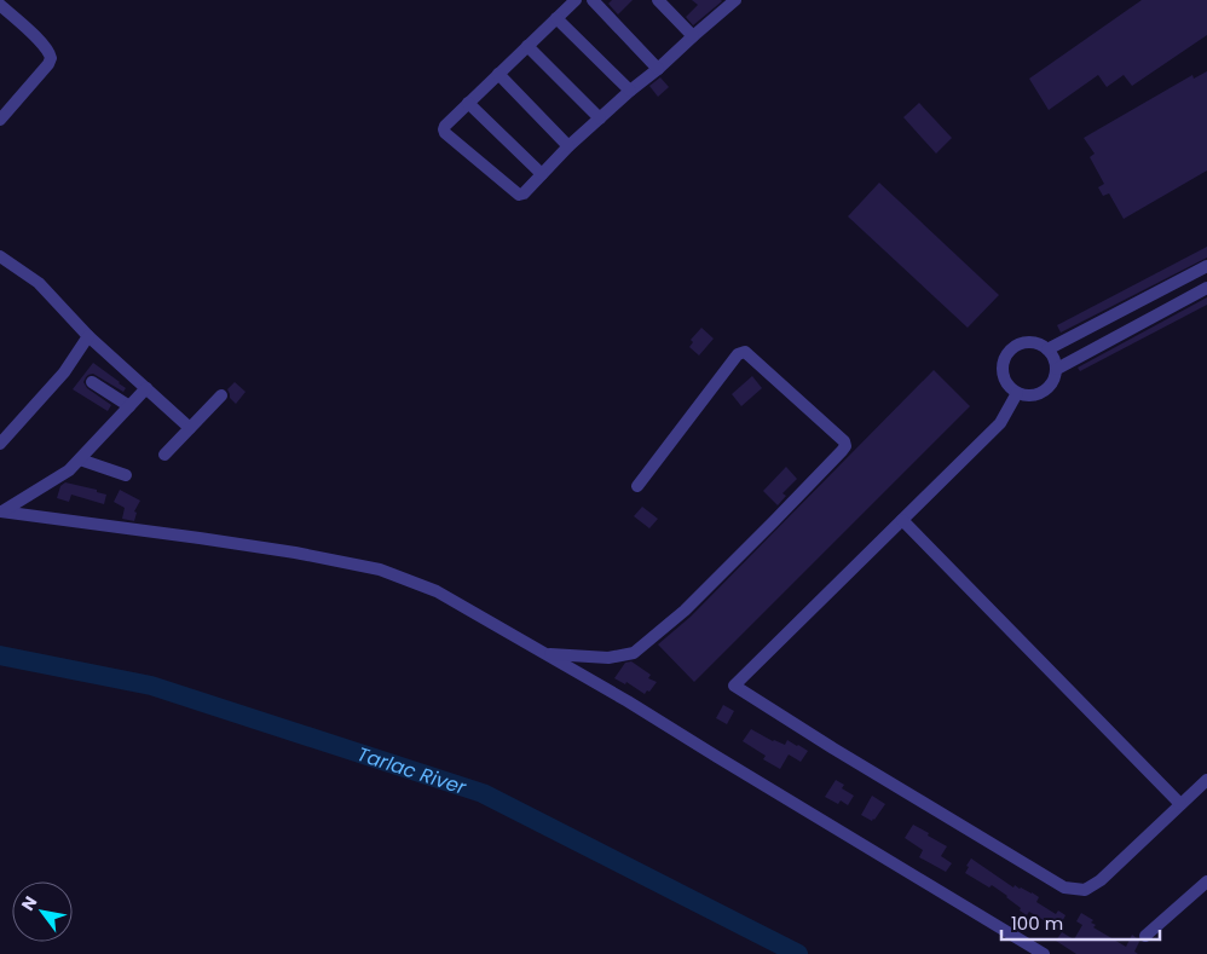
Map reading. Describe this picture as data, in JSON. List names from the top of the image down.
{
  "water": ["Tarlac River"],
  "scale_bar": "100 m",
  "north": "top left"
}
